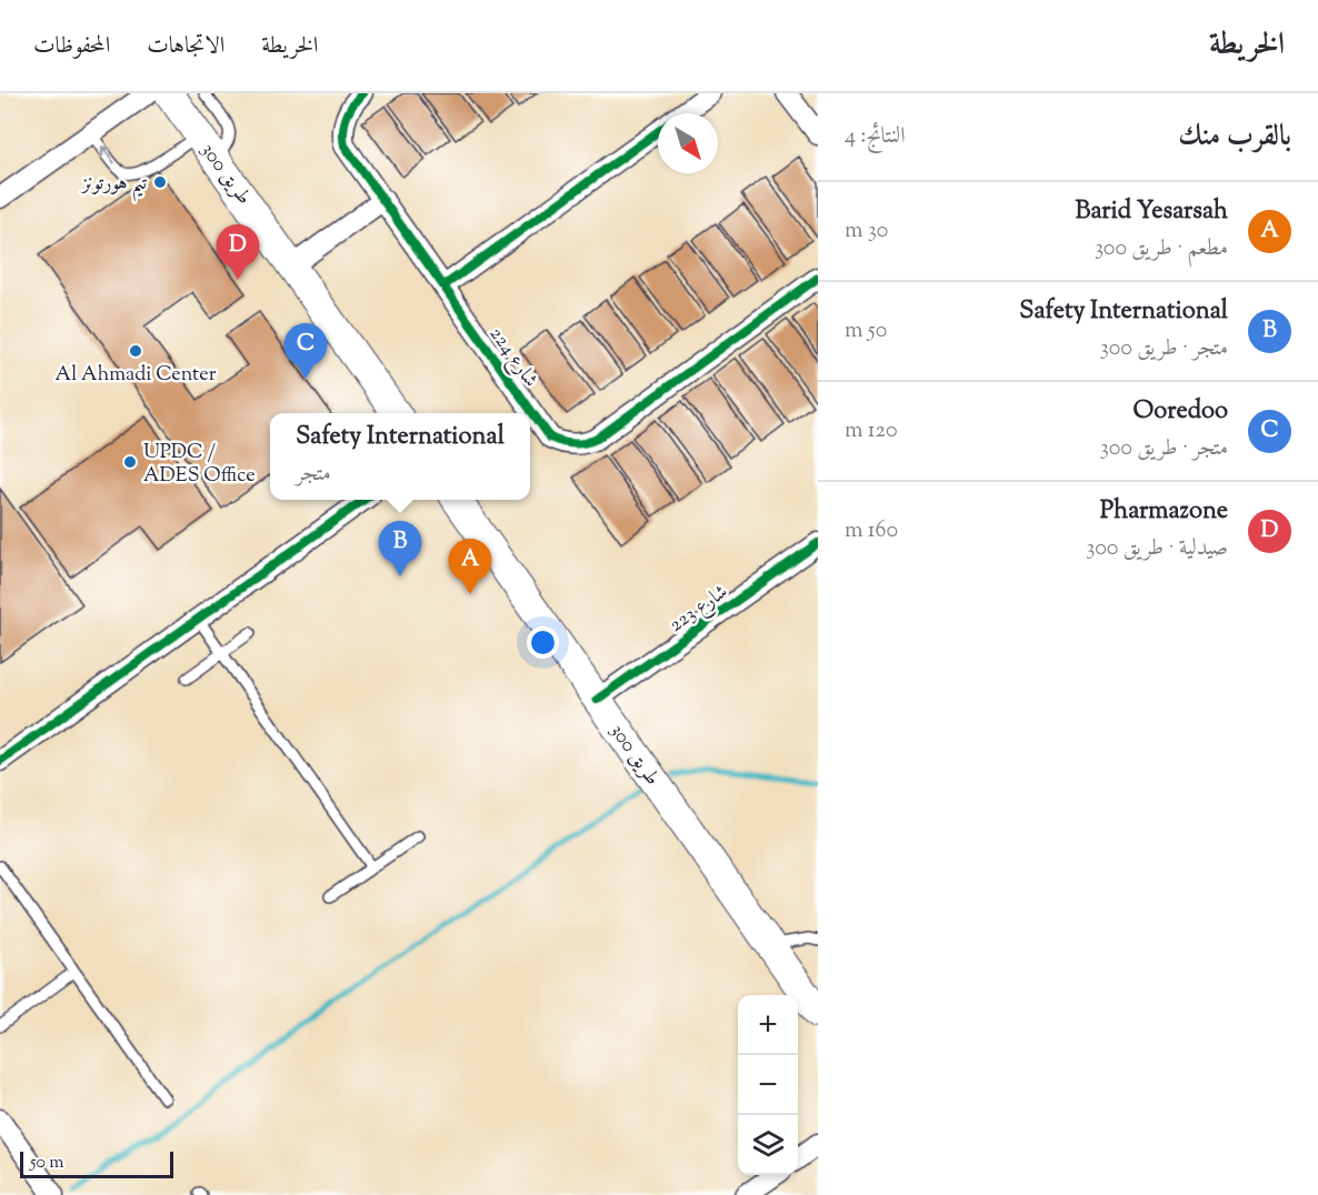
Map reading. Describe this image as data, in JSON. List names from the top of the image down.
{
  "streets": {
    "main road": ["طريق 300"],
    "street": ["شارع 224", "شارع 223"]
  },
  "crossings": [
    ["طريق 300", "شارع 223"]
  ],
  "places": ["تيم هورتونز", "Al Ahmadi Center", "UPDC / ADES Office"],
  "scale_bar": "50 m",
  "north": "bottom right",
  "page": {
    "header": "الخريطة",
    "nav": ["الخريطة", "الاتجاهات", "المحفوظات"],
    "heading": ["بالقرب منك", "النتائج: 4"],
    "list": [
      {
        "mark": "A",
        "name": "Barid Yesarsah",
        "note": "مطعم · طريق 300",
        "value": "30 m"
      },
      {
        "mark": "B",
        "name": "Safety International",
        "note": "متجر · طريق 300",
        "value": "50 m"
      },
      {
        "mark": "C",
        "name": "Ooredoo",
        "note": "متجر · طريق 300",
        "value": "120 m"
      },
      {
        "mark": "D",
        "name": "Pharmazone",
        "note": "صيدلية · طريق 300",
        "value": "160 m"
      }
    ],
    "pins": [
      "D",
      "C",
      "B",
      "A"
    ],
    "popup": ["Safety International", "متجر"],
    "map_buttons": ["+", "−"],
    "scale": "50 m"
  }
}
